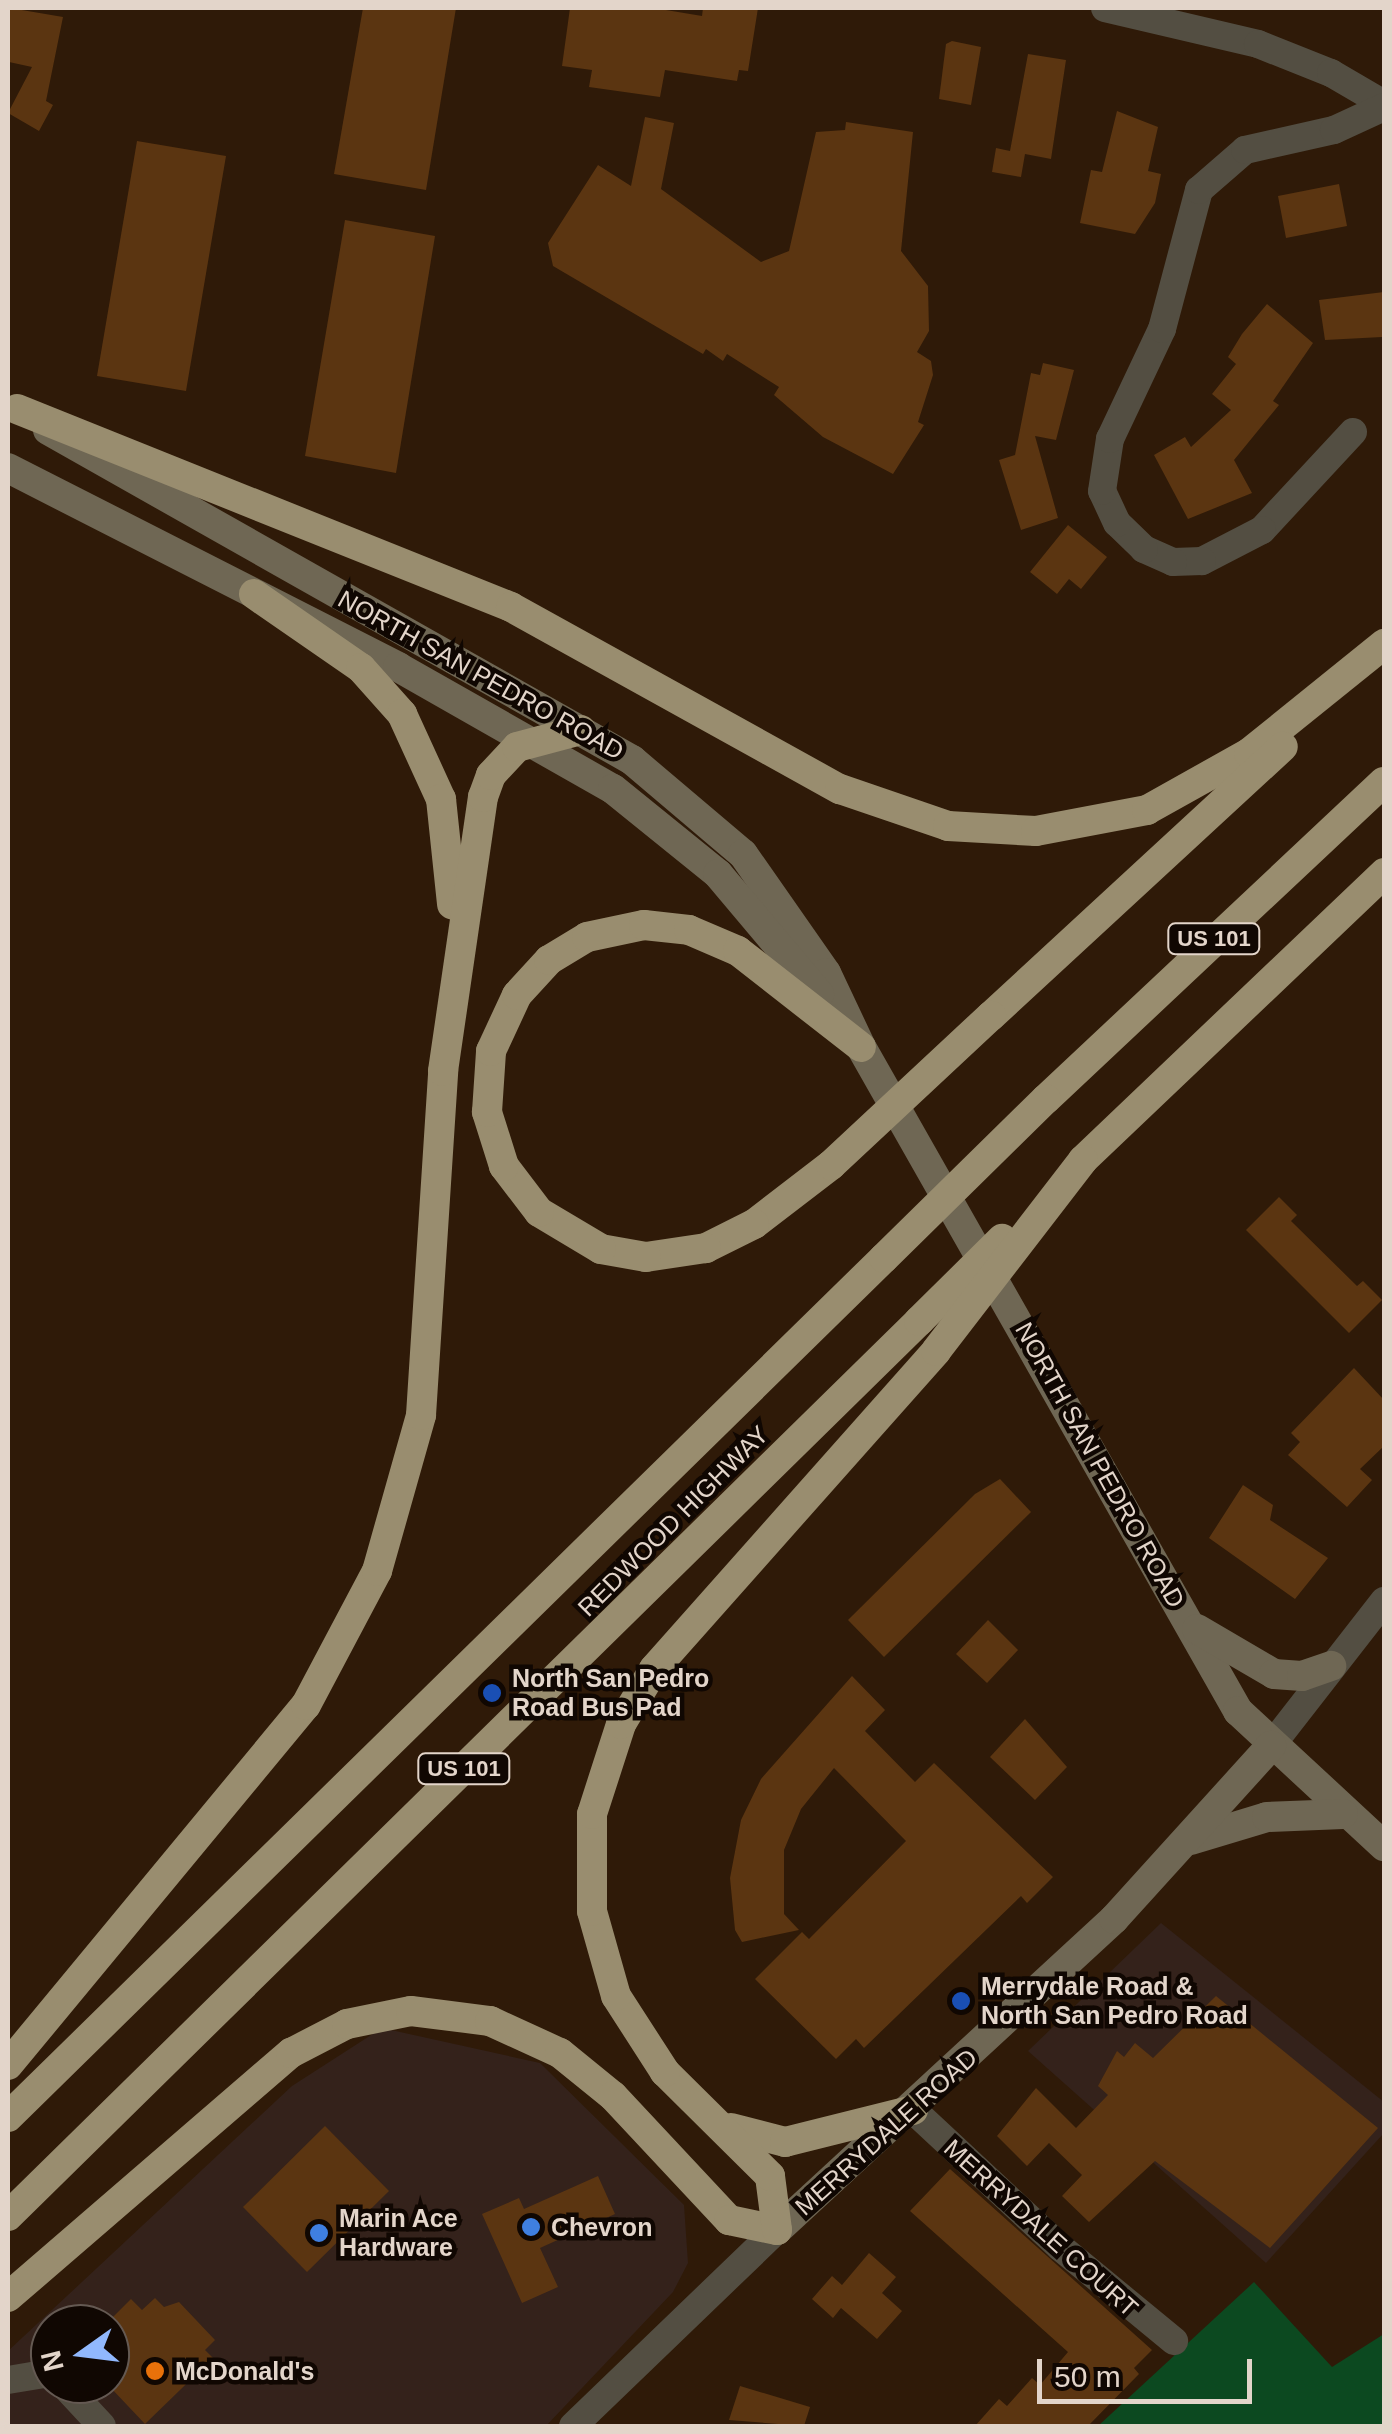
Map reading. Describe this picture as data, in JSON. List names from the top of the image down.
{
  "streets": {
    "highway": ["US 101", "REDWOOD HIGHWAY"],
    "main road": ["NORTH SAN PEDRO ROAD", "MERRYDALE ROAD"],
    "street": ["MERRYDALE COURT"]
  },
  "crossings": [
    ["NORTH SAN PEDRO ROAD", "MERRYDALE ROAD"],
    ["MERRYDALE ROAD", "MERRYDALE COURT"]
  ],
  "places": [
    "North San Pedro Road Bus Pad",
    "Merrydale Road & North San Pedro Road",
    "Chevron",
    "Marin Ace Hardware",
    "McDonald's"
  ],
  "scale_bar": "50 m",
  "north": "left"
}
